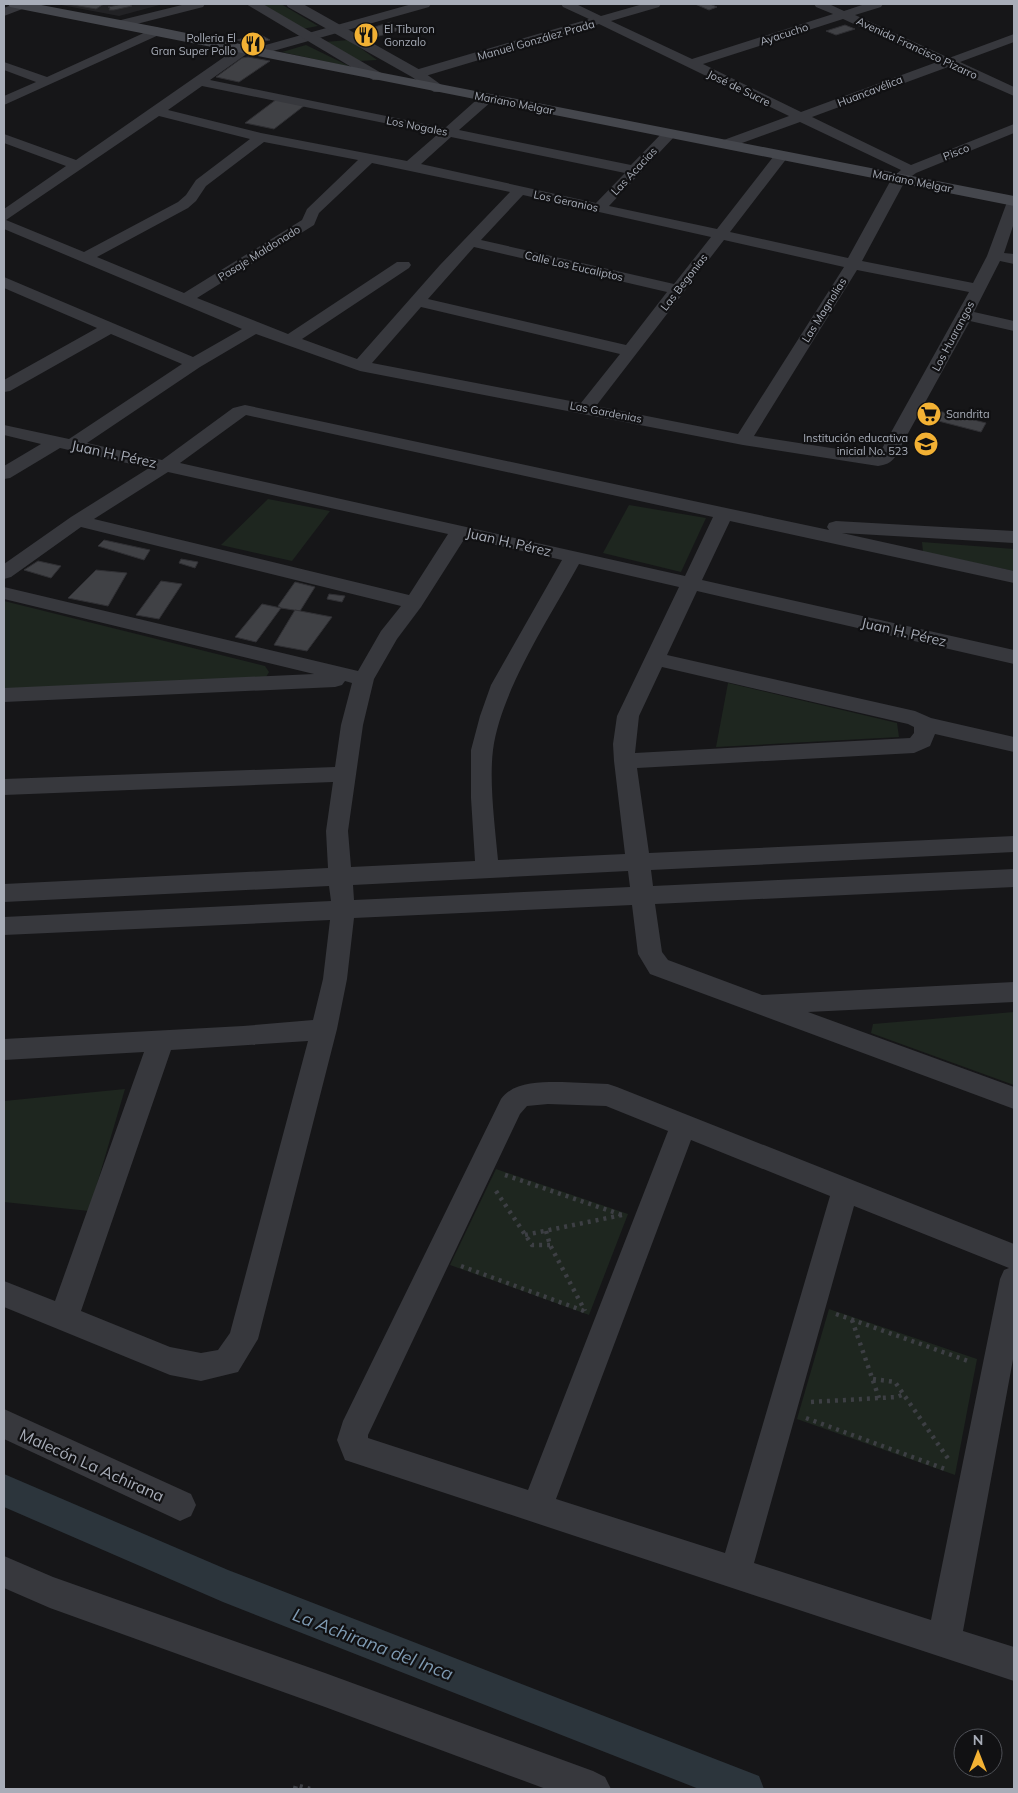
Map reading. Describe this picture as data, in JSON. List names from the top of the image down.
{
  "streets": {
    "main road": ["Mariano Melgar"],
    "street": [
      "Ayacucho",
      "Manuel González Prada",
      "Avenida Francisco Pizarro",
      "José de Sucre",
      "Huancavélica",
      "Los Nogales",
      "Pisco",
      "Las Acacias",
      "Los Geranios",
      "Pasaje Maldonado",
      "Calle Los Eucaliptos",
      "Las Begonias",
      "Las Magnolias",
      "Los Huarangos",
      "Las Gardenias",
      "Juan H. Pérez",
      "Malecón La Achirana"
    ]
  },
  "crossings": [
    ["Ayacucho", "Avenida Francisco Pizarro"],
    ["Ayacucho", "José de Sucre"],
    ["Manuel González Prada", "José de Sucre"],
    ["Avenida Francisco Pizarro", "Huancavélica"],
    ["José de Sucre", "Huancavélica"],
    ["José de Sucre", "Mariano Melgar"],
    ["José de Sucre", "Pisco"],
    ["José de Sucre", "Las Magnolias"],
    ["Huancavélica", "Mariano Melgar"],
    ["Mariano Melgar", "Pisco"],
    ["Mariano Melgar", "Las Acacias"],
    ["Mariano Melgar", "Las Begonias"],
    ["Mariano Melgar", "Las Magnolias"],
    ["Mariano Melgar", "Los Huarangos"],
    ["Los Nogales", "Las Acacias"],
    ["Pisco", "Las Magnolias"],
    ["Las Acacias", "Los Geranios"],
    ["Los Geranios", "Pasaje Maldonado"],
    ["Los Geranios", "Las Begonias"],
    ["Los Geranios", "Las Magnolias"],
    ["Los Geranios", "Los Huarangos"],
    ["Pasaje Maldonado", "Las Gardenias"],
    ["Calle Los Eucaliptos", "Las Begonias"],
    ["Las Begonias", "Las Gardenias"],
    ["Las Magnolias", "Las Gardenias"],
    ["Los Huarangos", "Las Gardenias"]
  ],
  "water": ["La Achirana del Inca"],
  "places": {
    "restaurant": ["El Tiburon Gonzalo", "Polleria El Gran Super Pollo"],
    "supermarket": ["Sandrita"],
    "school or university": ["Institución educativa inicial No. 523"]
  },
  "north": "top"
}
